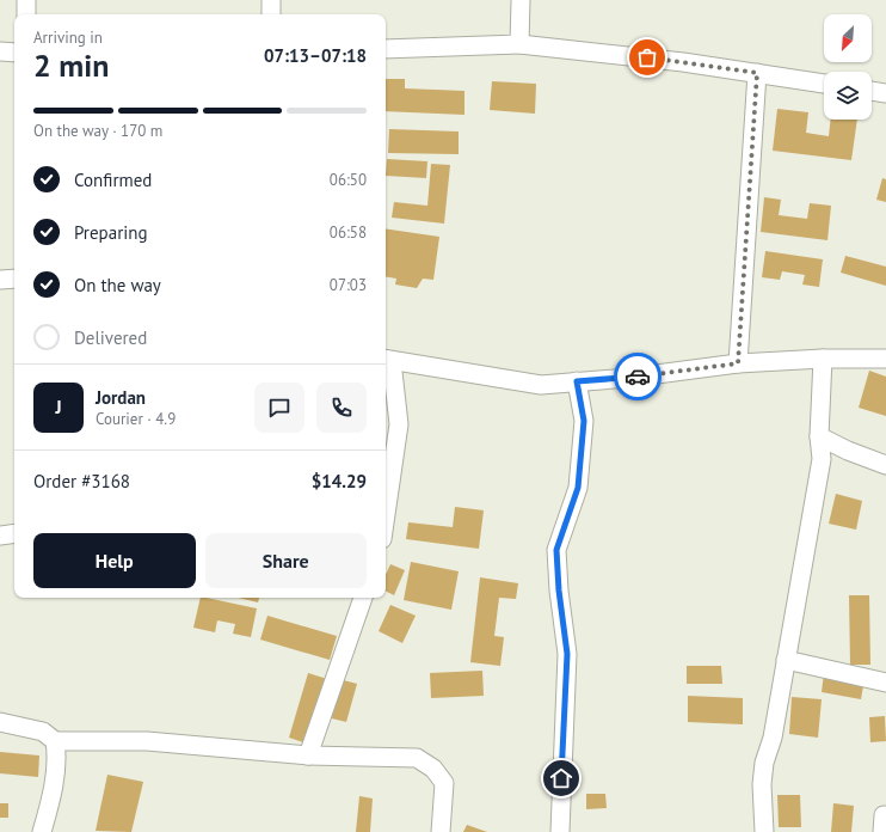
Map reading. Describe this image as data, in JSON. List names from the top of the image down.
{
  "north": "bottom left",
  "page": {
    "heading": ["2 min", "Arriving in", "07:13–07:18"],
    "panel": [
      "Jordan",
      "Courier · 4.9",
      "Order #3168",
      "$14.29"
    ],
    "bar": "On the way · 170 m",
    "list": [
      ["Confirmed", "06:50"],
      ["Preparing", "06:58"],
      ["On the way", "07:03"],
      "Delivered"
    ],
    "round": "J",
    "buttons": ["Help", "Share"]
  }
}
